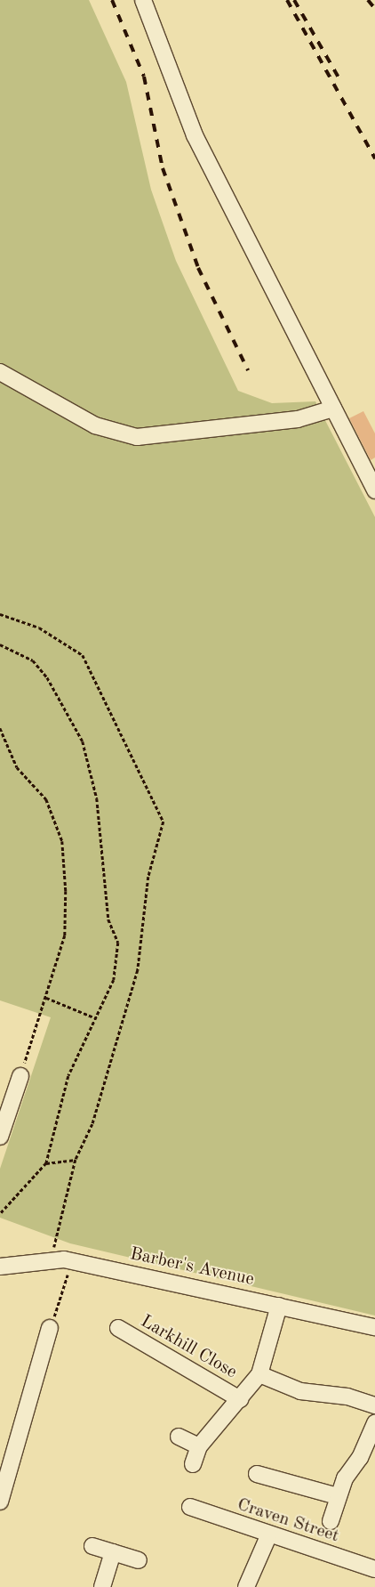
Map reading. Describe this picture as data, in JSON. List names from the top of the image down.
{
  "streets": {
    "street": ["Barber's Avenue", "Larkhill Close", "Craven Street"]
  }
}
